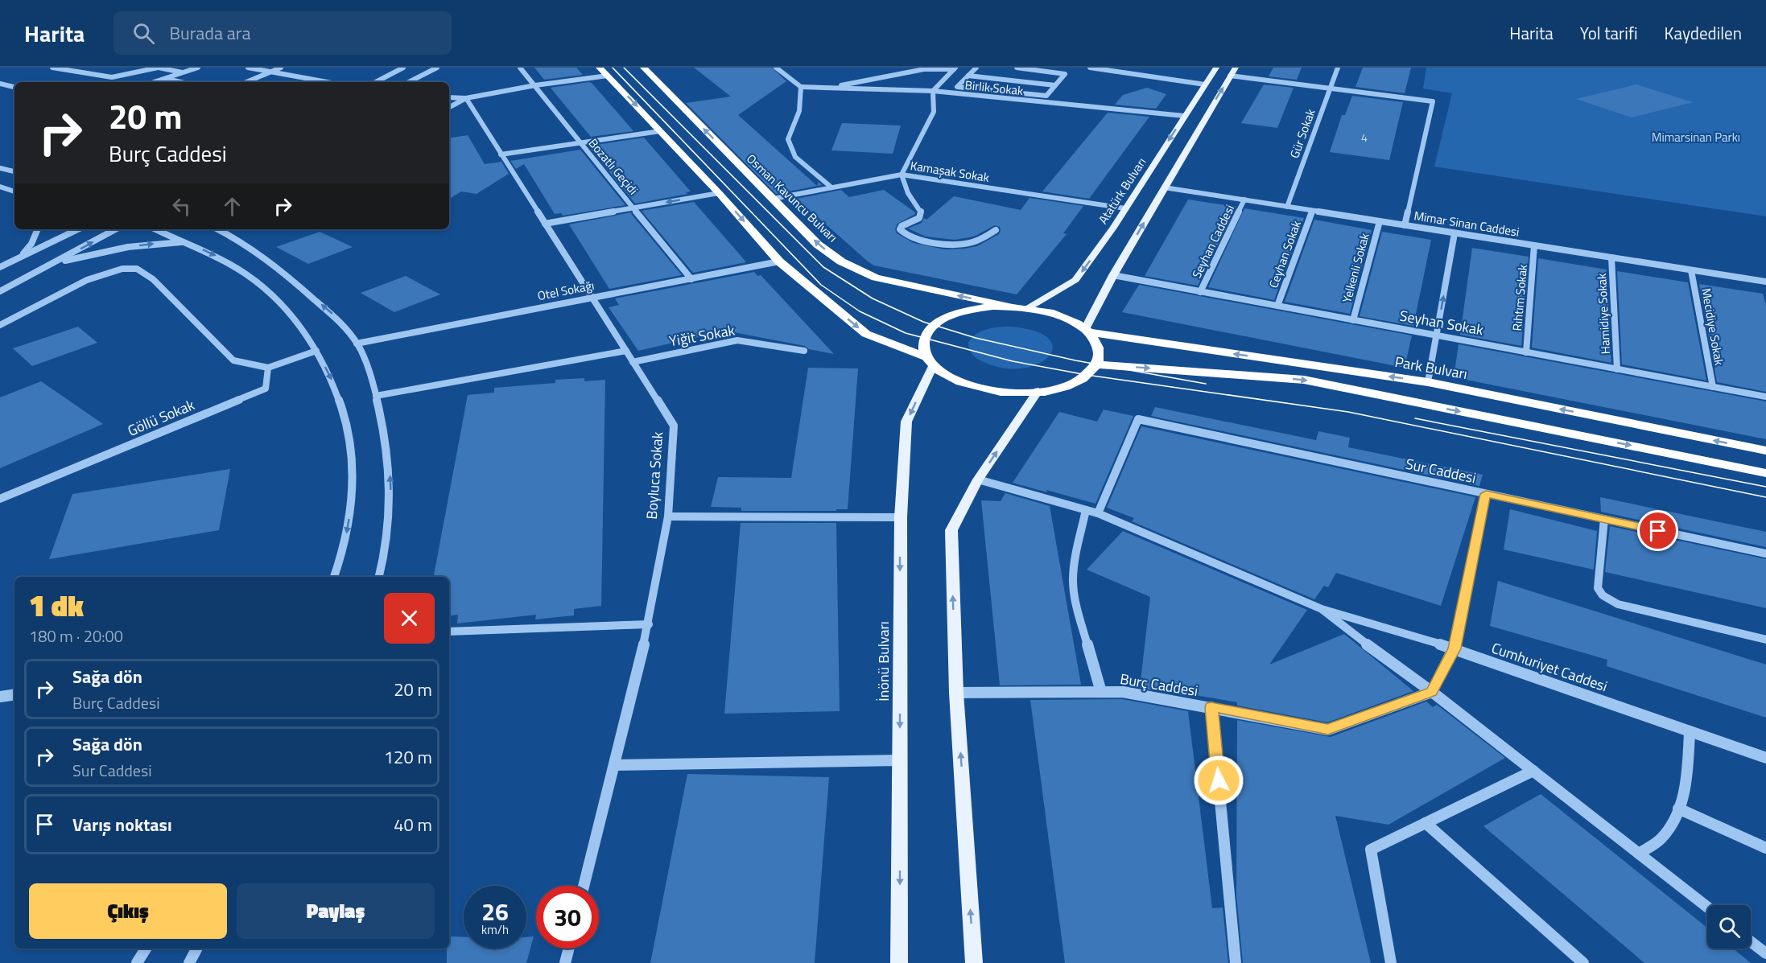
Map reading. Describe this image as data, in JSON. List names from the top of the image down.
{
  "streets": {
    "highway": ["Osman Kavuncu Bulvarı", "Park Bulvarı"],
    "main road": ["Atatürk Bulvarı", "İnönü Bulvarı"],
    "street": [
      "Birlik Sokak",
      "Gür Sokak",
      "Bozatlı Geçidi",
      "Kamaşak Sokak",
      "Mimar Sinan Caddesi",
      "Seyhan Caddesi",
      "Ceyhan Sokak",
      "Yelkenli Sokak",
      "Otel Sokağı",
      "Rıhtım Sokak",
      "Hamidiye Sokak",
      "Seyhan Sokak",
      "Mecidiye Sokak",
      "Yiğit Sokak",
      "Göllü Sokak",
      "Sur Caddesi",
      "Boyluca Sokak",
      "Cumhuriyet Caddesi",
      "Burç Caddesi"
    ]
  },
  "crossings": [
    ["Birlik Sokak", "Atatürk Bulvarı"],
    ["Gür Sokak", "Mimar Sinan Caddesi"],
    ["Bozatlı Geçidi", "Otel Sokağı"],
    ["Kamaşak Sokak", "Atatürk Bulvarı"],
    ["Kamaşak Sokak", "Osman Kavuncu Bulvarı"],
    ["Mimar Sinan Caddesi", "Seyhan Caddesi"],
    ["Mimar Sinan Caddesi", "Ceyhan Sokak"],
    ["Mimar Sinan Caddesi", "Yelkenli Sokak"],
    ["Mimar Sinan Caddesi", "Rıhtım Sokak"],
    ["Mimar Sinan Caddesi", "Hamidiye Sokak"],
    ["Mimar Sinan Caddesi", "Mecidiye Sokak"],
    ["Seyhan Caddesi", "Seyhan Sokak"],
    ["Ceyhan Sokak", "Seyhan Sokak"],
    ["Yelkenli Sokak", "Seyhan Sokak"],
    ["Otel Sokağı", "Boyluca Sokak"],
    ["Rıhtım Sokak", "Seyhan Sokak"],
    ["Hamidiye Sokak", "Seyhan Sokak"],
    ["Seyhan Sokak", "Mecidiye Sokak"],
    ["Yiğit Sokak", "Boyluca Sokak"]
  ],
  "parks": ["Mimarsinan Parkı"],
  "house_numbers": ["4"],
  "page": {
    "header": "Harita",
    "search": "Burada ara",
    "nav": ["Harita", "Yol tarifi", "Kaydedilen"],
    "turn": ["20 m", "Burç Caddesi"],
    "heading": ["1 dk", "180 m · 20:00"],
    "list": [
      {
        "name": "Sağa dön",
        "note": "Burç Caddesi",
        "value": "20 m"
      },
      {
        "name": "Sağa dön",
        "note": "Sur Caddesi",
        "value": "120 m"
      },
      {
        "name": "Varış noktası",
        "value": "40 m"
      }
    ],
    "buttons": ["Çıkış", "Paylaş"],
    "speed": "26 km/h",
    "limit": "30"
  }
}
